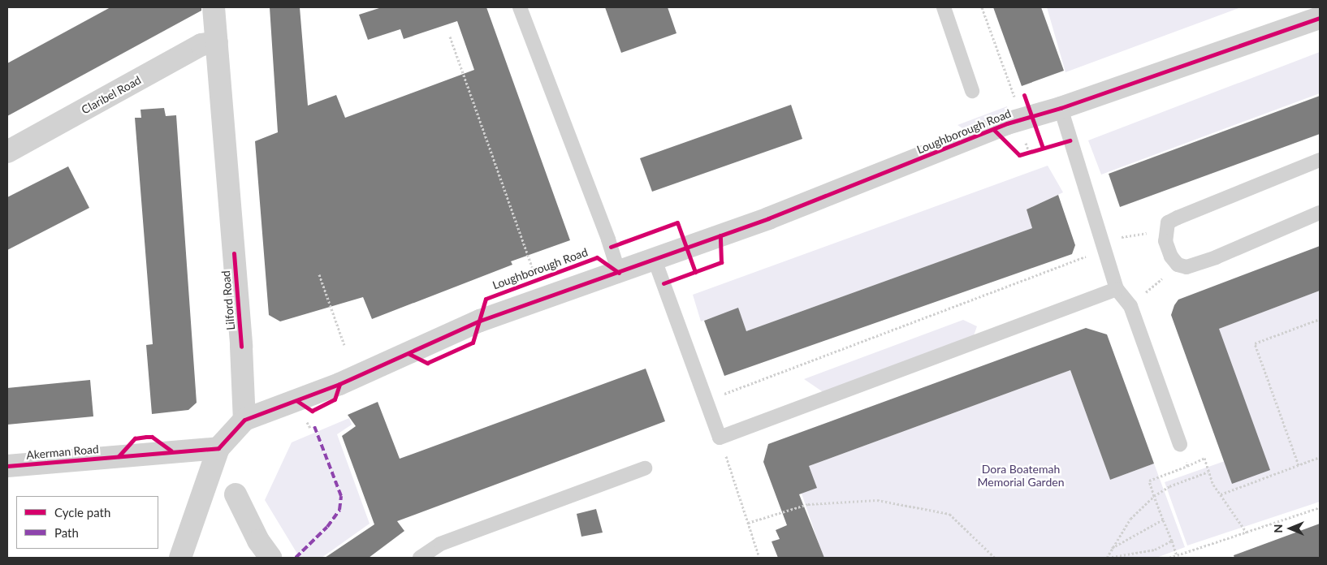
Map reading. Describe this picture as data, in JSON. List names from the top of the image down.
{
  "streets": {
    "street": [
      "Claribel Road",
      "Loughborough Road",
      "Lilford Road",
      "Akerman Road"
    ]
  },
  "crossings": [
    ["Claribel Road", "Lilford Road"],
    ["Loughborough Road", "Lilford Road"],
    ["Loughborough Road", "Akerman Road"]
  ],
  "parks": ["Dora Boatemah Memorial Garden"],
  "legend": ["Cycle path", "Path"],
  "north": "left"
}
